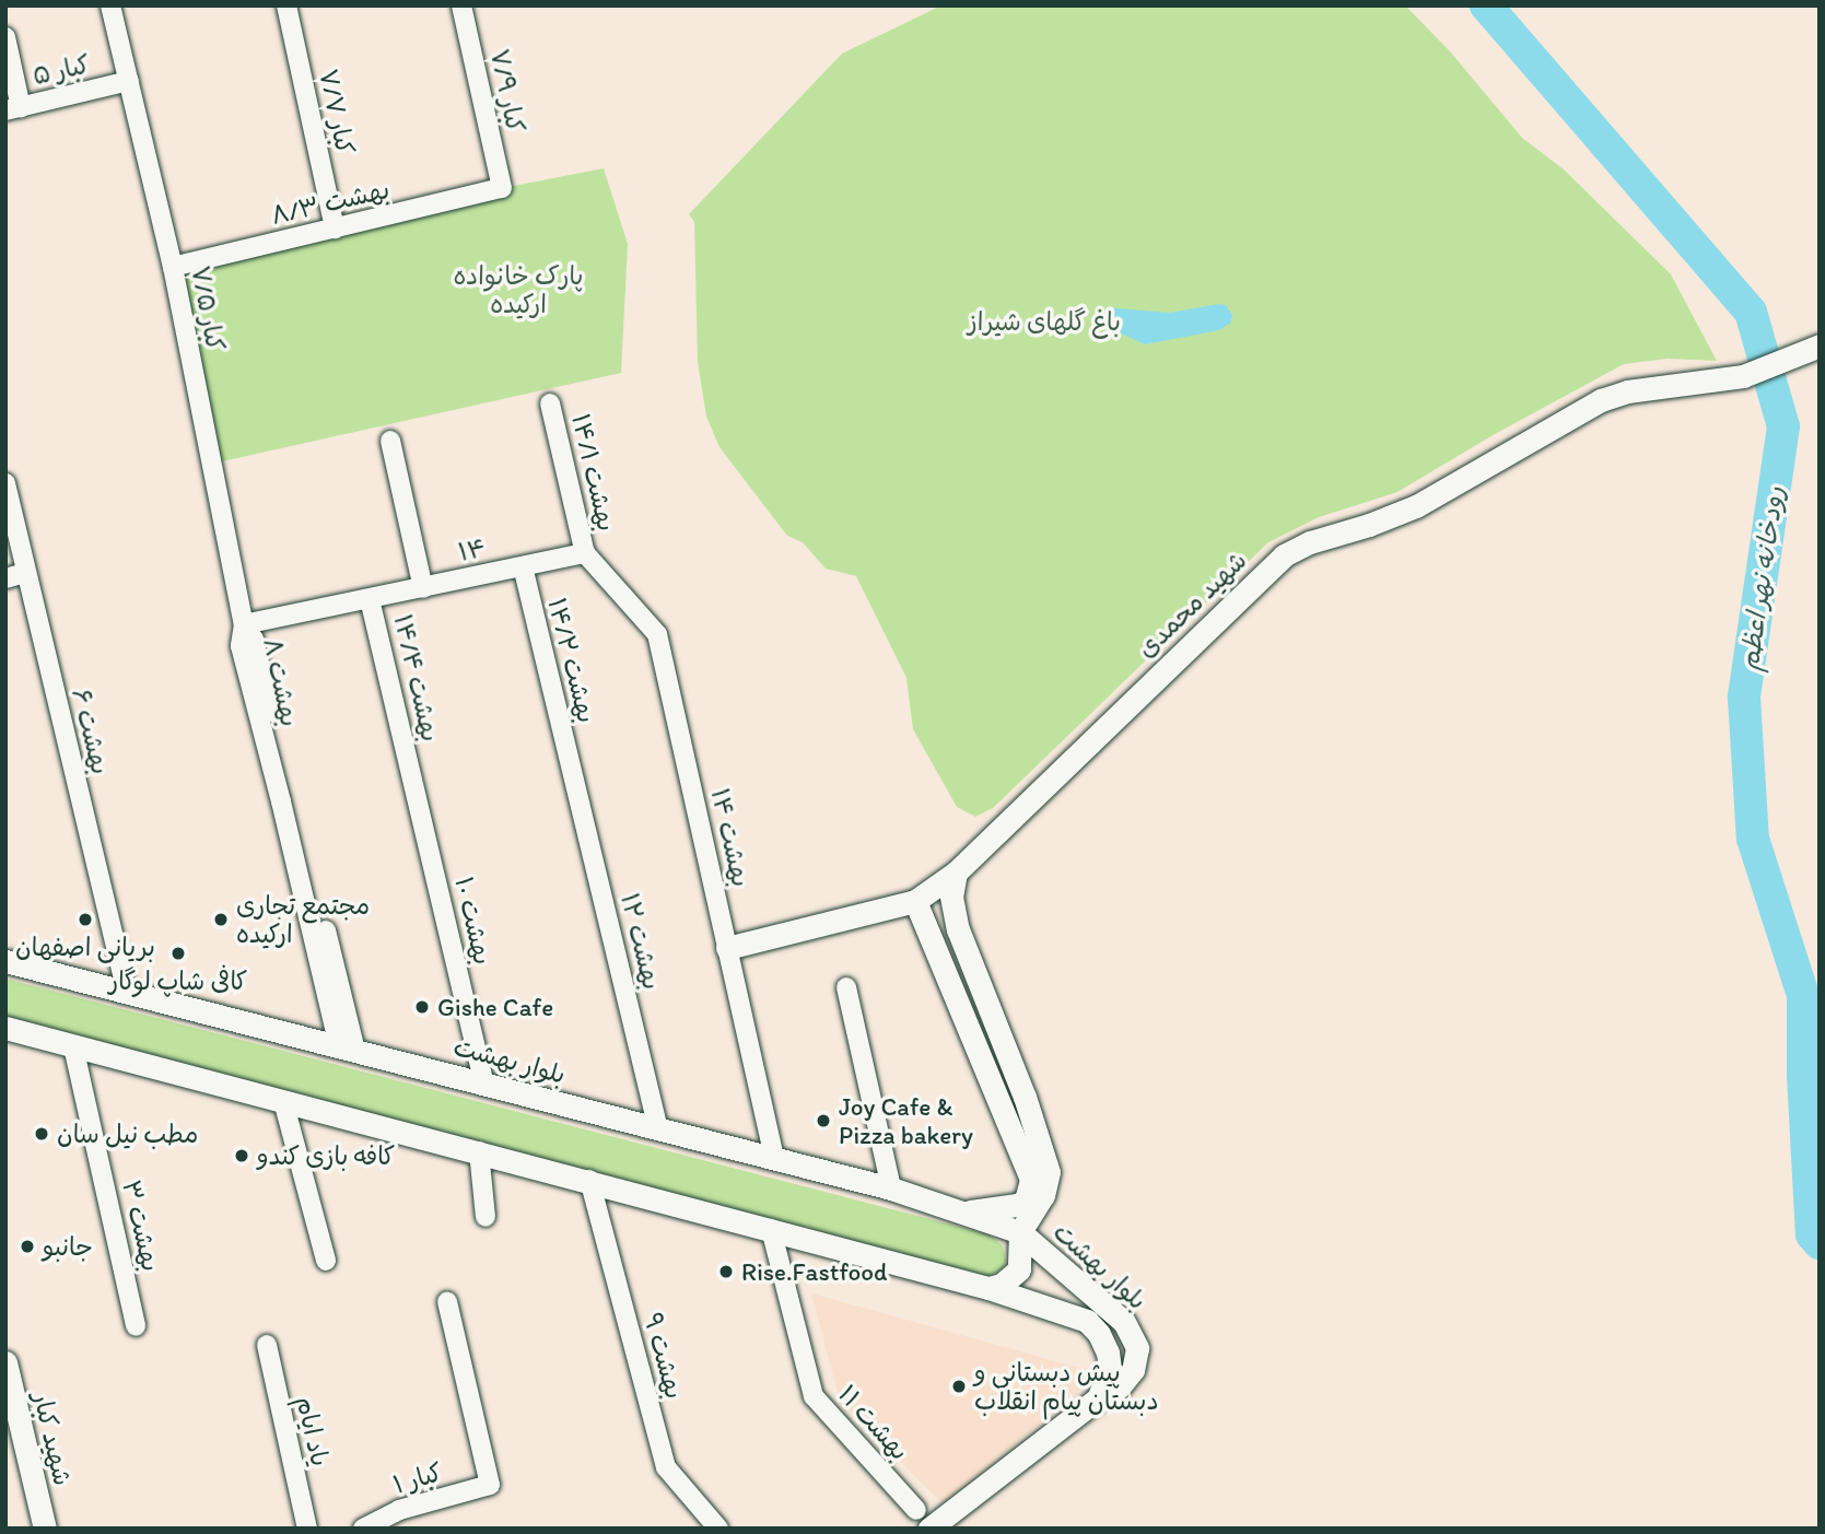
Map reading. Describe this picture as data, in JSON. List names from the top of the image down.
{
  "streets": {
    "street": [
      "۵ کبار",
      "۷/۹ کبار",
      "۷/۷ کبار",
      "بهشت ۸/۳",
      "۷/۵ کبار",
      "۱۴/۱ بهشت",
      "۱۴",
      "شهید محمدی",
      "۱۴/۲ بهشت",
      "۱۴/۴ بهشت",
      "۸ بهشت",
      "۶ بهشت",
      "۱۴ بهشت",
      "۱۰ بهشت",
      "۱۲ بهشت",
      "بلوار بهشت",
      "۳ بهشت",
      "۹ بهشت",
      "۱۱ بهشت",
      "یاد ایام",
      "شهید کبار",
      "۱ کبار"
    ]
  },
  "crossings": [
    ["۵ کبار", "۷/۵ کبار"],
    ["۷/۹ کبار", "بهشت ۸/۳"],
    ["۷/۷ کبار", "بهشت ۸/۳"],
    ["بهشت ۸/۳", "۷/۵ کبار"],
    ["۷/۵ کبار", "۱۴"],
    ["۷/۵ کبار", "۸ بهشت"],
    ["۱۴/۱ بهشت", "۱۴"],
    ["۱۴/۱ بهشت", "۱۴ بهشت"],
    ["۱۴", "۱۴/۲ بهشت"],
    ["۱۴", "۱۴/۴ بهشت"],
    ["۱۴", "۸ بهشت"],
    ["۱۴", "۱۴ بهشت"],
    ["شهید محمدی", "۱۴ بهشت"],
    ["۱۴/۲ بهشت", "۱۲ بهشت"],
    ["۱۴/۴ بهشت", "۱۰ بهشت"],
    ["۸ بهشت", "بلوار بهشت"],
    ["۶ بهشت", "بلوار بهشت"],
    ["۱۴ بهشت", "بلوار بهشت"],
    ["۱۰ بهشت", "بلوار بهشت"],
    ["۱۲ بهشت", "بلوار بهشت"],
    ["بلوار بهشت", "۳ بهشت"],
    ["بلوار بهشت", "۹ بهشت"],
    ["بلوار بهشت", "۱۱ بهشت"]
  ],
  "water": ["رودخانه نهر اعظم"],
  "parks": ["پارک خانواده ارکیده", "باغ گلهای شیراز"],
  "places": [
    "بریانی اصفهان",
    "مجتمع تجاری ارکیده",
    "کافی شاپ لوگار",
    "Gishe Cafe",
    "Joy Cafe & Pizza bakery",
    "مطب نیل سان",
    "کافه بازی کندو",
    "جانبو",
    "Rise.Fastfood",
    "پیش دبستانی و دبستان پیام انقلاب"
  ]
}
